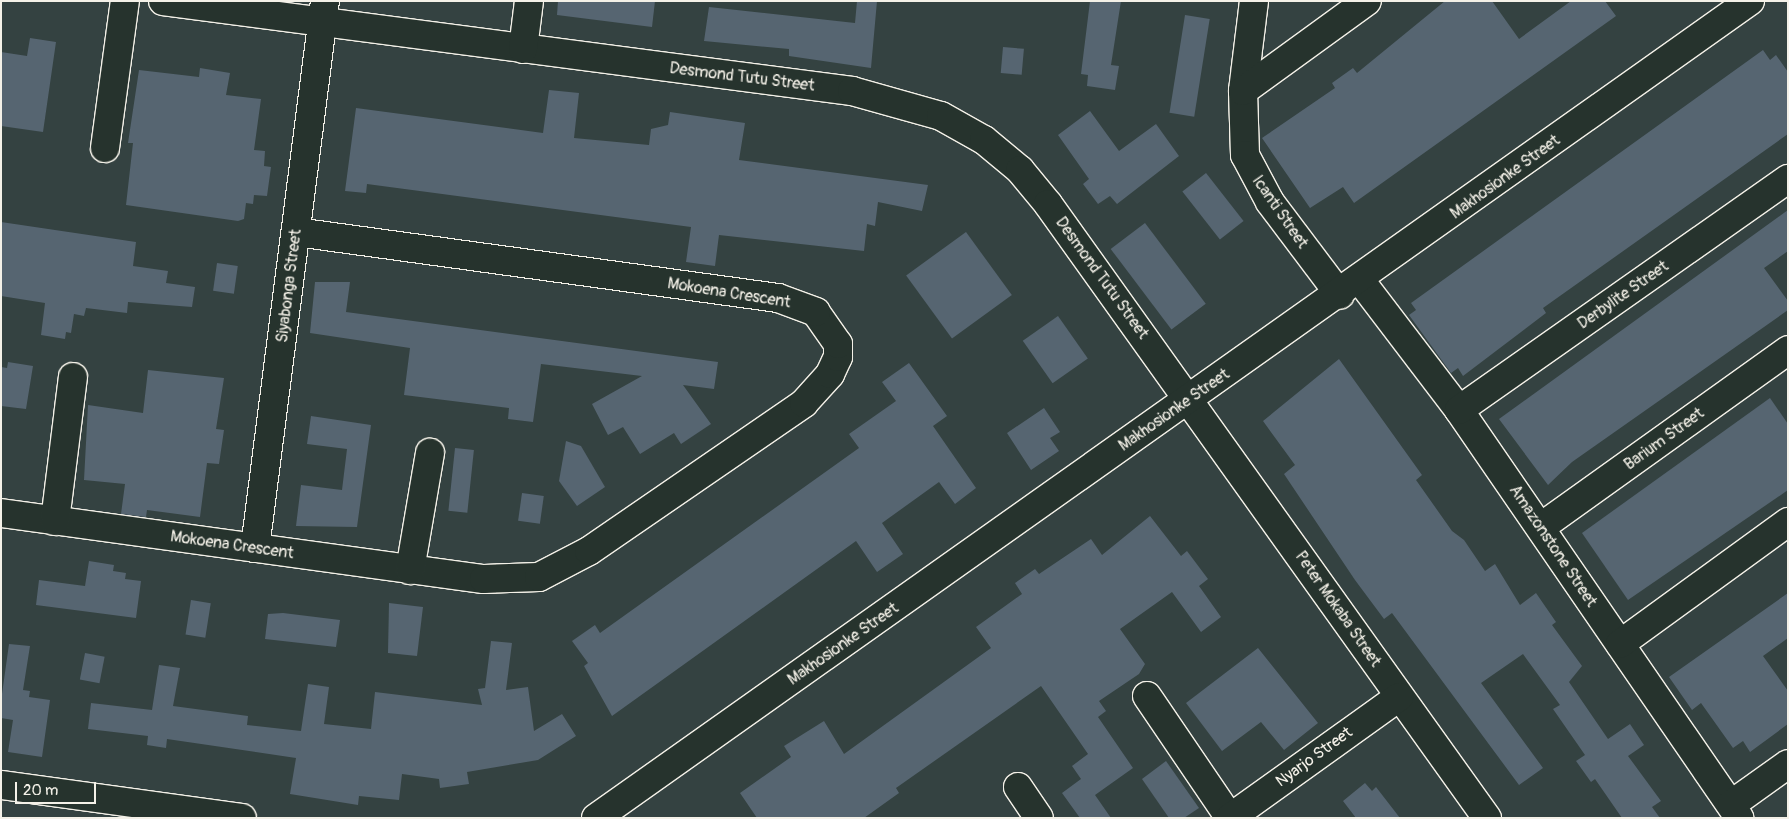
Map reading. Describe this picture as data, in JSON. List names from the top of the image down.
{
  "streets": {
    "street": [
      "Desmond Tutu Street",
      "Makhosionke Street",
      "Icanti Street",
      "Siyabonga Street",
      "Mokoena Crescent",
      "Derbylite Street",
      "Barium Street",
      "Amazonstone Street",
      "Peter Mokaba Street",
      "Nyarjo Street"
    ]
  },
  "crossings": [
    ["Desmond Tutu Street", "Makhosionke Street"],
    ["Desmond Tutu Street", "Siyabonga Street"],
    ["Desmond Tutu Street", "Peter Mokaba Street"],
    ["Makhosionke Street", "Icanti Street"],
    ["Makhosionke Street", "Amazonstone Street"],
    ["Makhosionke Street", "Peter Mokaba Street"],
    ["Icanti Street", "Amazonstone Street"],
    ["Siyabonga Street", "Mokoena Crescent"],
    ["Derbylite Street", "Amazonstone Street"],
    ["Barium Street", "Amazonstone Street"],
    ["Peter Mokaba Street", "Nyarjo Street"]
  ],
  "scale_bar": "20 m"
}
